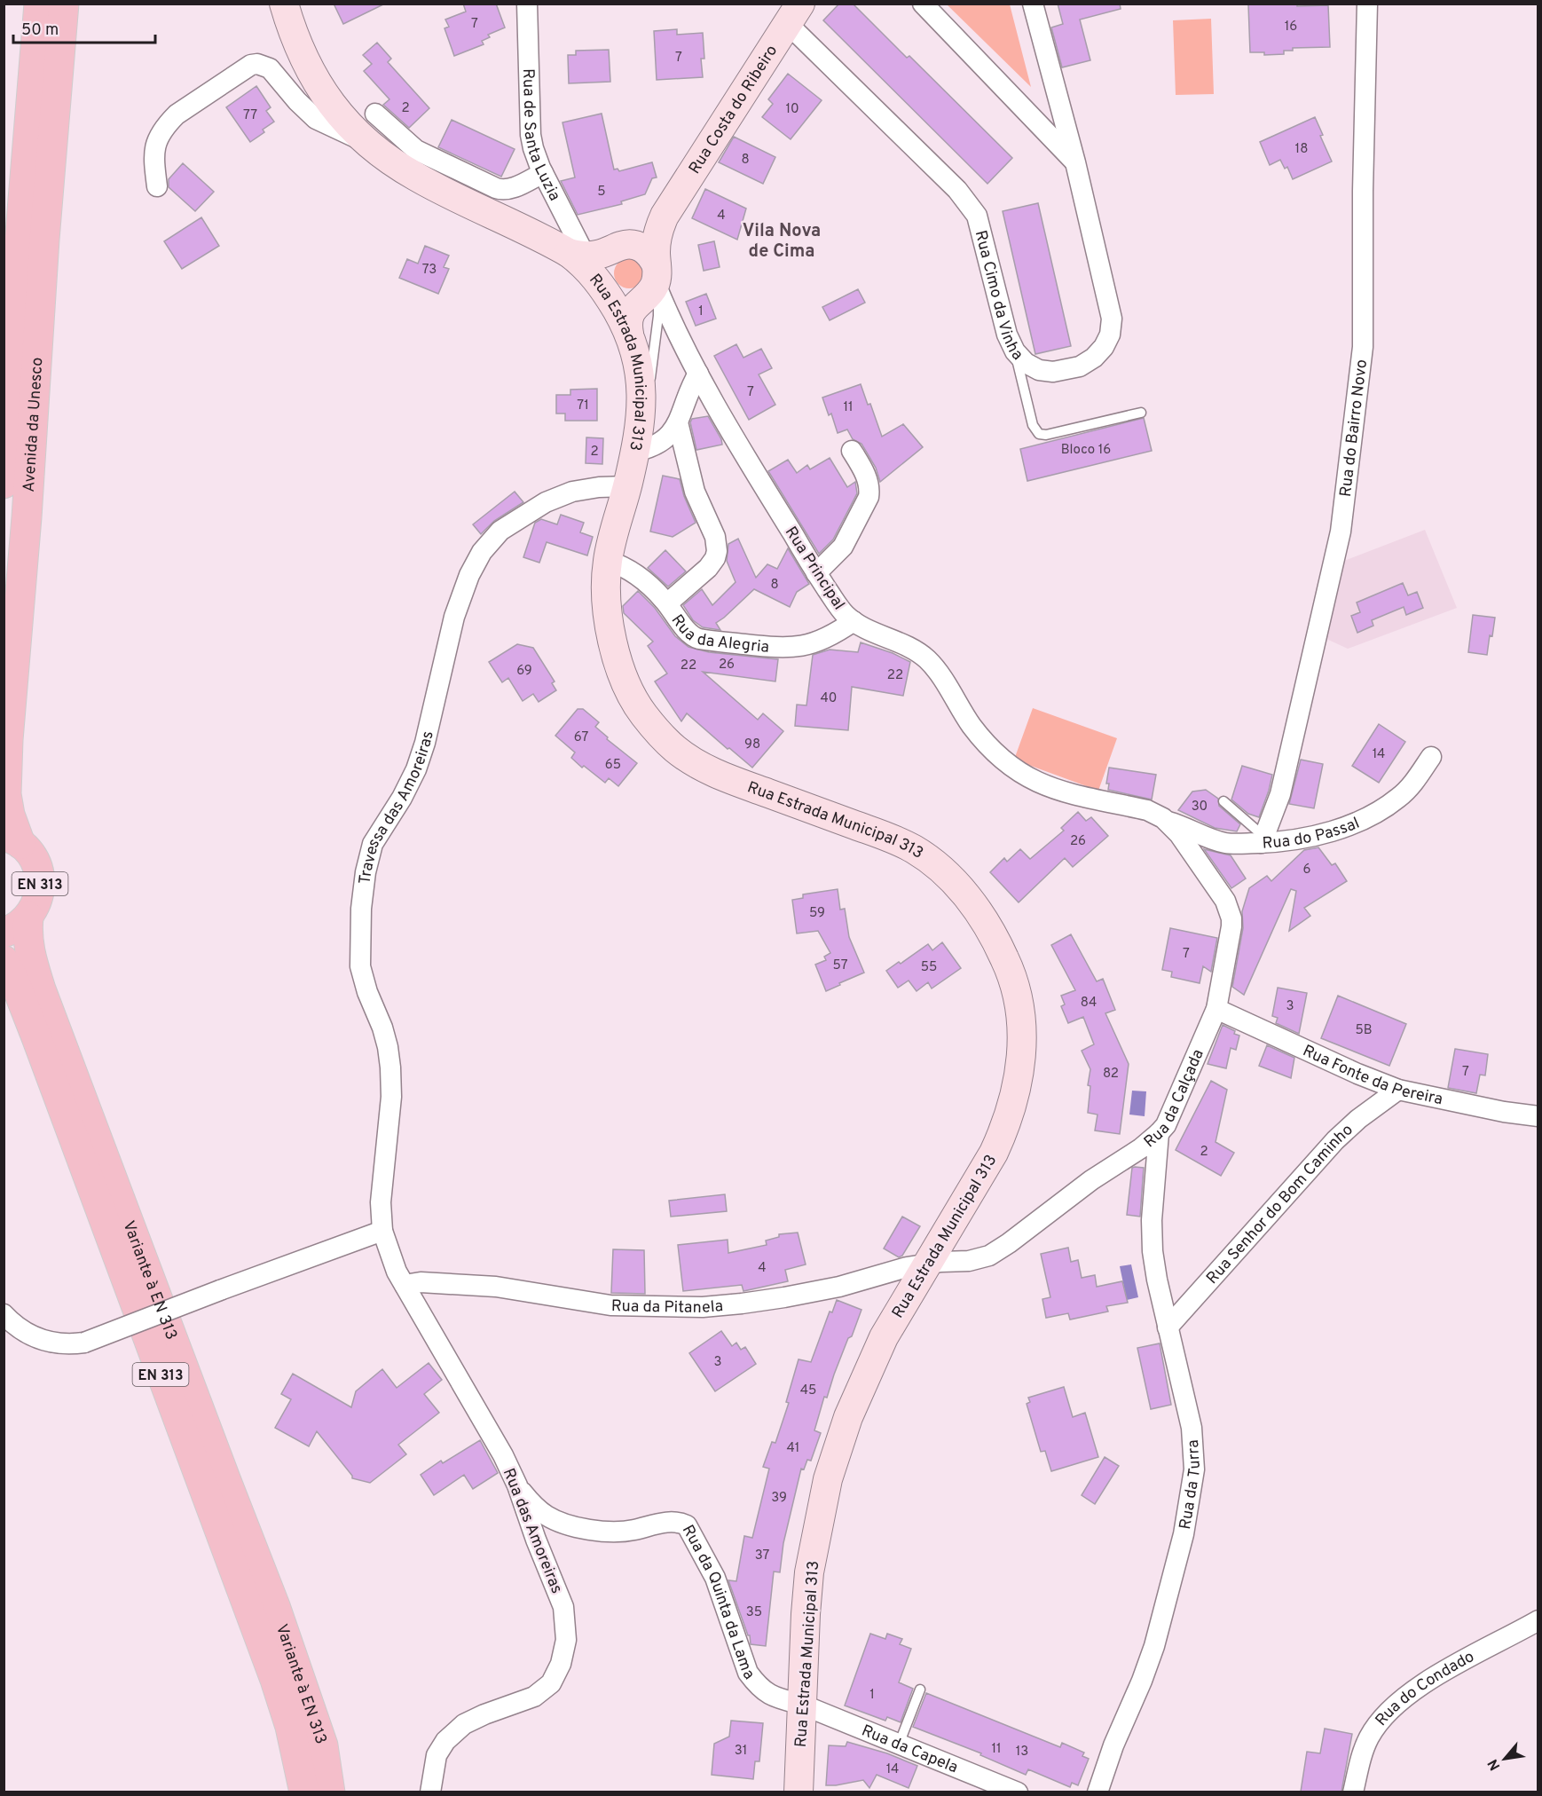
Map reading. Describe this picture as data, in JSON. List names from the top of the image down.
{
  "streets": {
    "main road": [
      "Rua Costa do Ribeiro",
      "Rua Estrada Municipal 313",
      "Avenida da Unesco",
      "EN 313",
      "Variante à EN 313"
    ],
    "street": [
      "Rua de Santa Luzia",
      "Rua Cimo da Vinha",
      "Rua do Bairro Novo",
      "Rua Principal",
      "Rua da Alegria",
      "Travessa das Amoreiras",
      "Rua do Passal",
      "Rua Fonte da Pereira",
      "Rua da Calçada",
      "Rua Senhor do Bom Caminho",
      "Rua da Pitanela",
      "Rua da Turra",
      "Rua das Amoreiras",
      "Rua da Quinta da Lama",
      "Rua do Condado",
      "Rua da Capela"
    ]
  },
  "crossings": [
    ["Rua Costa do Ribeiro", "Rua Cimo da Vinha"],
    ["Rua de Santa Luzia", "Rua Estrada Municipal 313"],
    ["Rua Estrada Municipal 313", "Rua Principal"],
    ["Rua Estrada Municipal 313", "Rua da Alegria"],
    ["Rua Estrada Municipal 313", "Travessa das Amoreiras"],
    ["Rua Estrada Municipal 313", "Rua da Calçada"],
    ["Rua Estrada Municipal 313", "Rua da Pitanela"],
    ["Rua Estrada Municipal 313", "Rua da Quinta da Lama"],
    ["Rua Estrada Municipal 313", "Rua da Capela"],
    ["Avenida da Unesco", "EN 313"],
    ["Rua do Bairro Novo", "Rua do Passal"],
    ["Rua Principal", "Rua da Alegria"],
    ["Rua Principal", "Rua do Passal"],
    ["Rua Principal", "Rua da Calçada"],
    ["Travessa das Amoreiras", "Rua das Amoreiras"],
    ["Rua do Passal", "Rua da Calçada"],
    ["EN 313", "Variante à EN 313"],
    ["Rua Fonte da Pereira", "Rua da Calçada"],
    ["Rua Fonte da Pereira", "Rua Senhor do Bom Caminho"],
    ["Rua da Calçada", "Rua da Pitanela"],
    ["Rua da Calçada", "Rua da Turra"],
    ["Rua Senhor do Bom Caminho", "Rua da Turra"],
    ["Rua da Pitanela", "Rua das Amoreiras"],
    ["Rua das Amoreiras", "Rua da Quinta da Lama"],
    ["Rua da Quinta da Lama", "Rua da Capela"]
  ],
  "districts": ["Vila Nova de Cima"],
  "house_numbers": [
    "7",
    "16",
    "7",
    "2",
    "10",
    "77",
    "18",
    "8",
    "5",
    "4",
    "73",
    "1",
    "7",
    "71",
    "11",
    "Bloco 16",
    "2",
    "8",
    "26",
    "22",
    "69",
    "22",
    "40",
    "67",
    "98",
    "14",
    "65",
    "30",
    "26",
    "6",
    "59",
    "7",
    "57",
    "55",
    "84",
    "3",
    "5B",
    "7",
    "82",
    "2",
    "4",
    "3",
    "45",
    "41",
    "39",
    "37",
    "35",
    "1",
    "11",
    "31",
    "13",
    "14"
  ],
  "scale_bar": "50 m",
  "north": "bottom left"
}
